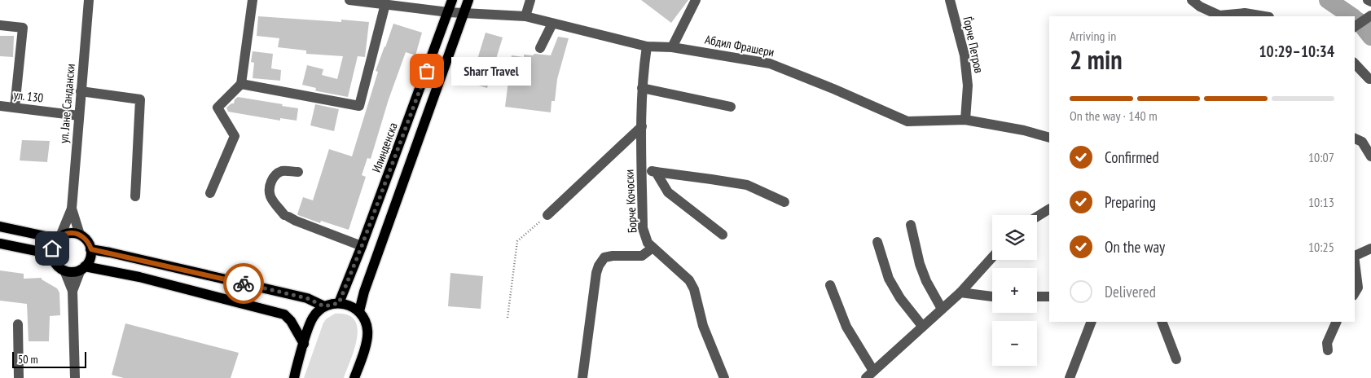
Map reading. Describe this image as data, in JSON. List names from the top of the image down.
{
  "streets": {
    "main road": ["Илинденска"],
    "street": [
      "Ѓорче Петров",
      "Абдил Фрашери",
      "ул. 130",
      "ул. Јане Сандански",
      "Борче Кочоски"
    ]
  },
  "crossings": [
    ["Ѓорче Петров", "Абдил Фрашери"],
    ["Абдил Фрашери", "Илинденска"],
    ["Абдил Фрашери", "Борче Кочоски"],
    ["ул. 130", "ул. Јане Сандански"]
  ],
  "places": ["Sharr Travel"],
  "scale_bar": "50 m",
  "page": {
    "heading": ["2 min", "Arriving in", "10:29–10:34"],
    "bubble": "Sharr Travel",
    "bar": "On the way · 140 m",
    "list": [
      ["Confirmed", "10:07"],
      ["Preparing", "10:13"],
      ["On the way", "10:25"],
      "Delivered"
    ],
    "map_buttons": ["+", "−"],
    "scale": "50 m"
  }
}
